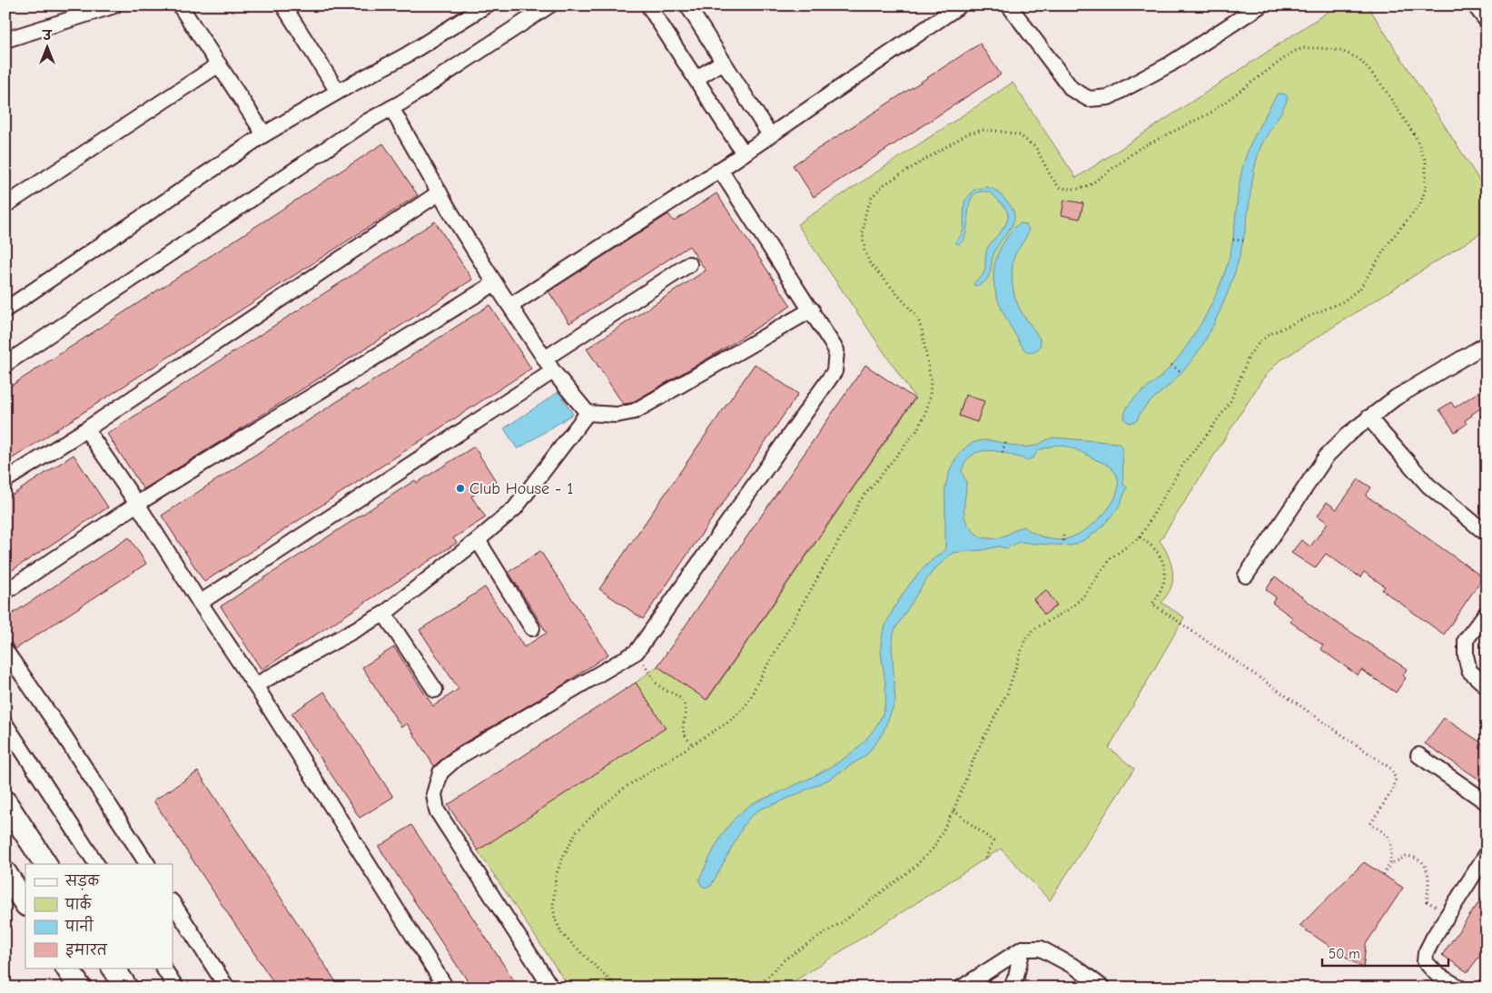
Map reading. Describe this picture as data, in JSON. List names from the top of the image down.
{
  "places": ["Club House - 1"],
  "legend": [
    "सड़क",
    "पार्क",
    "पानी",
    "इमारत"
  ],
  "scale_bar": "50 m",
  "north": "top"
}
